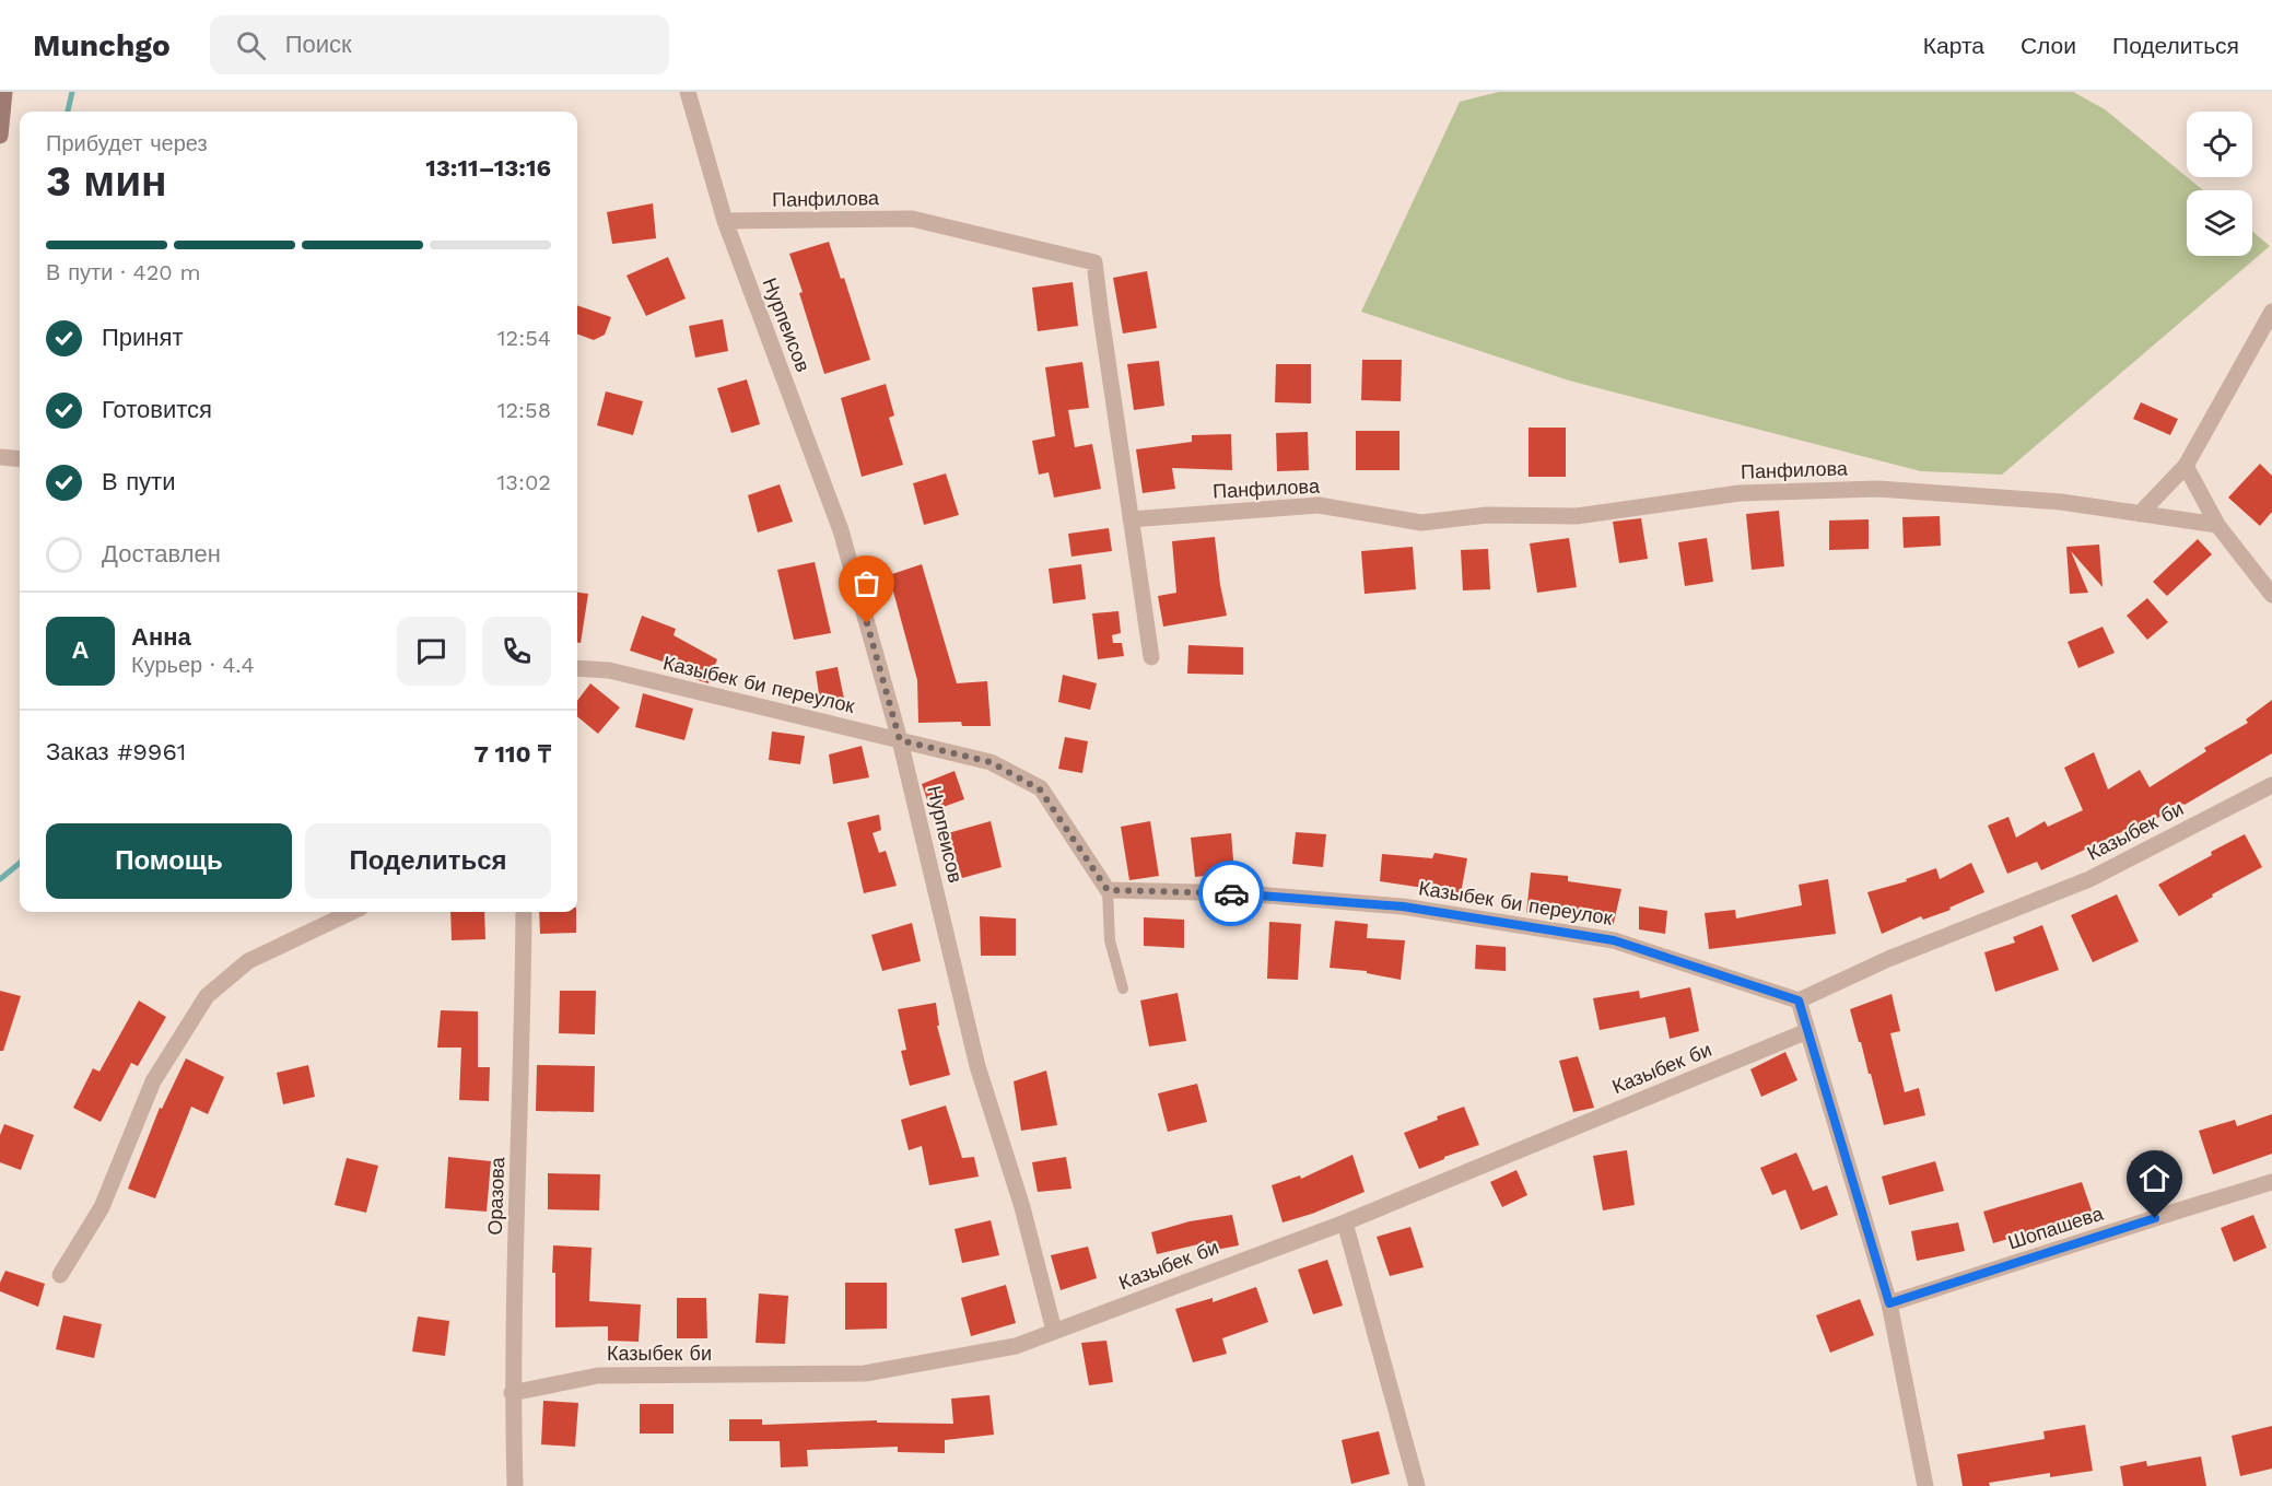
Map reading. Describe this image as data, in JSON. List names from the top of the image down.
{
  "streets": {
    "street": [
      "Панфилова",
      "Нурпеисов",
      "Казыбек би переулок",
      "Казыбек би",
      "Оразова",
      "Шопашева"
    ]
  },
  "crossings": [
    ["Панфилова", "Нурпеисов"],
    ["Нурпеисов", "Казыбек би переулок"],
    ["Нурпеисов", "Казыбек би"],
    ["Казыбек би переулок", "Казыбек би"],
    ["Казыбек би", "Оразова"]
  ],
  "page": {
    "header": "Munchgo",
    "search": "Поиск",
    "nav": ["Карта", "Слои", "Поделиться"],
    "heading": ["3 мин", "Прибудет через", "13:11–13:16"],
    "panel": [
      "Анна",
      "Курьер · 4.4",
      "Заказ #9961",
      "7 110 ₸"
    ],
    "bar": "В пути · 420 m",
    "list": [
      ["Принят", "12:54"],
      ["Готовится", "12:58"],
      ["В пути", "13:02"],
      "Доставлен"
    ],
    "round": "А",
    "buttons": ["Помощь", "Поделиться"]
  }
}
